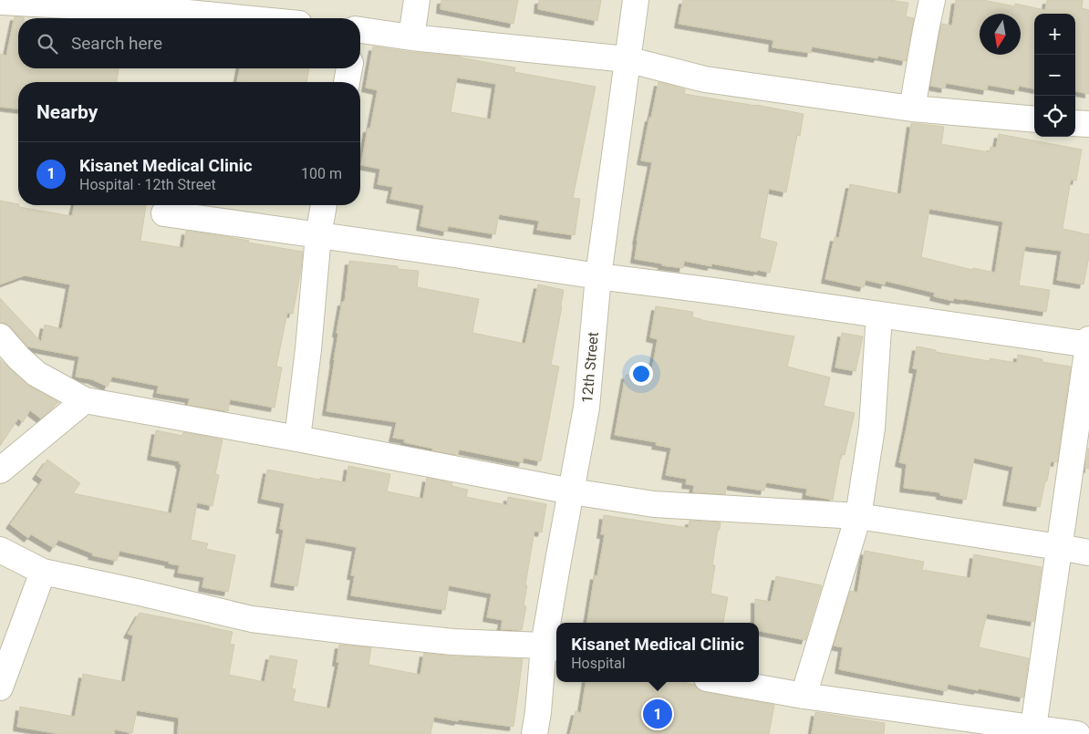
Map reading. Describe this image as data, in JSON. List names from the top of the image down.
{
  "streets": {
    "street": ["12th Street"]
  },
  "north": "bottom",
  "page": {
    "map_buttons": ["+", "−"],
    "search": "Search here",
    "heading": "Nearby",
    "list": [
      {
        "mark": "1",
        "name": "Kisanet Medical Clinic",
        "note": "Hospital · 12th Street",
        "value": "100 m"
      }
    ],
    "popup": ["Kisanet Medical Clinic", "Hospital"],
    "pins": "1"
  }
}
